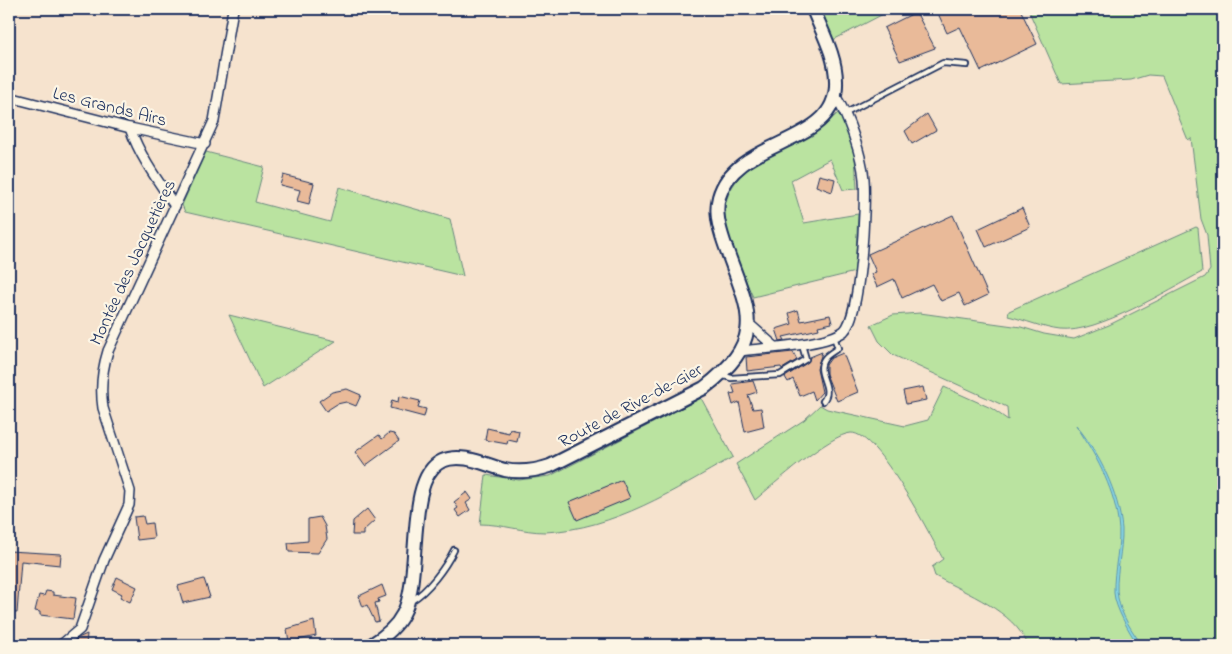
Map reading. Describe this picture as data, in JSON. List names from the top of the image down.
{
  "streets": {
    "main road": ["Route de Rive-de-Gier"],
    "street": ["Les Grands Airs", "Montée des Jacquetières"]
  },
  "crossings": [
    ["Les Grands Airs", "Montée des Jacquetières"]
  ]
}
